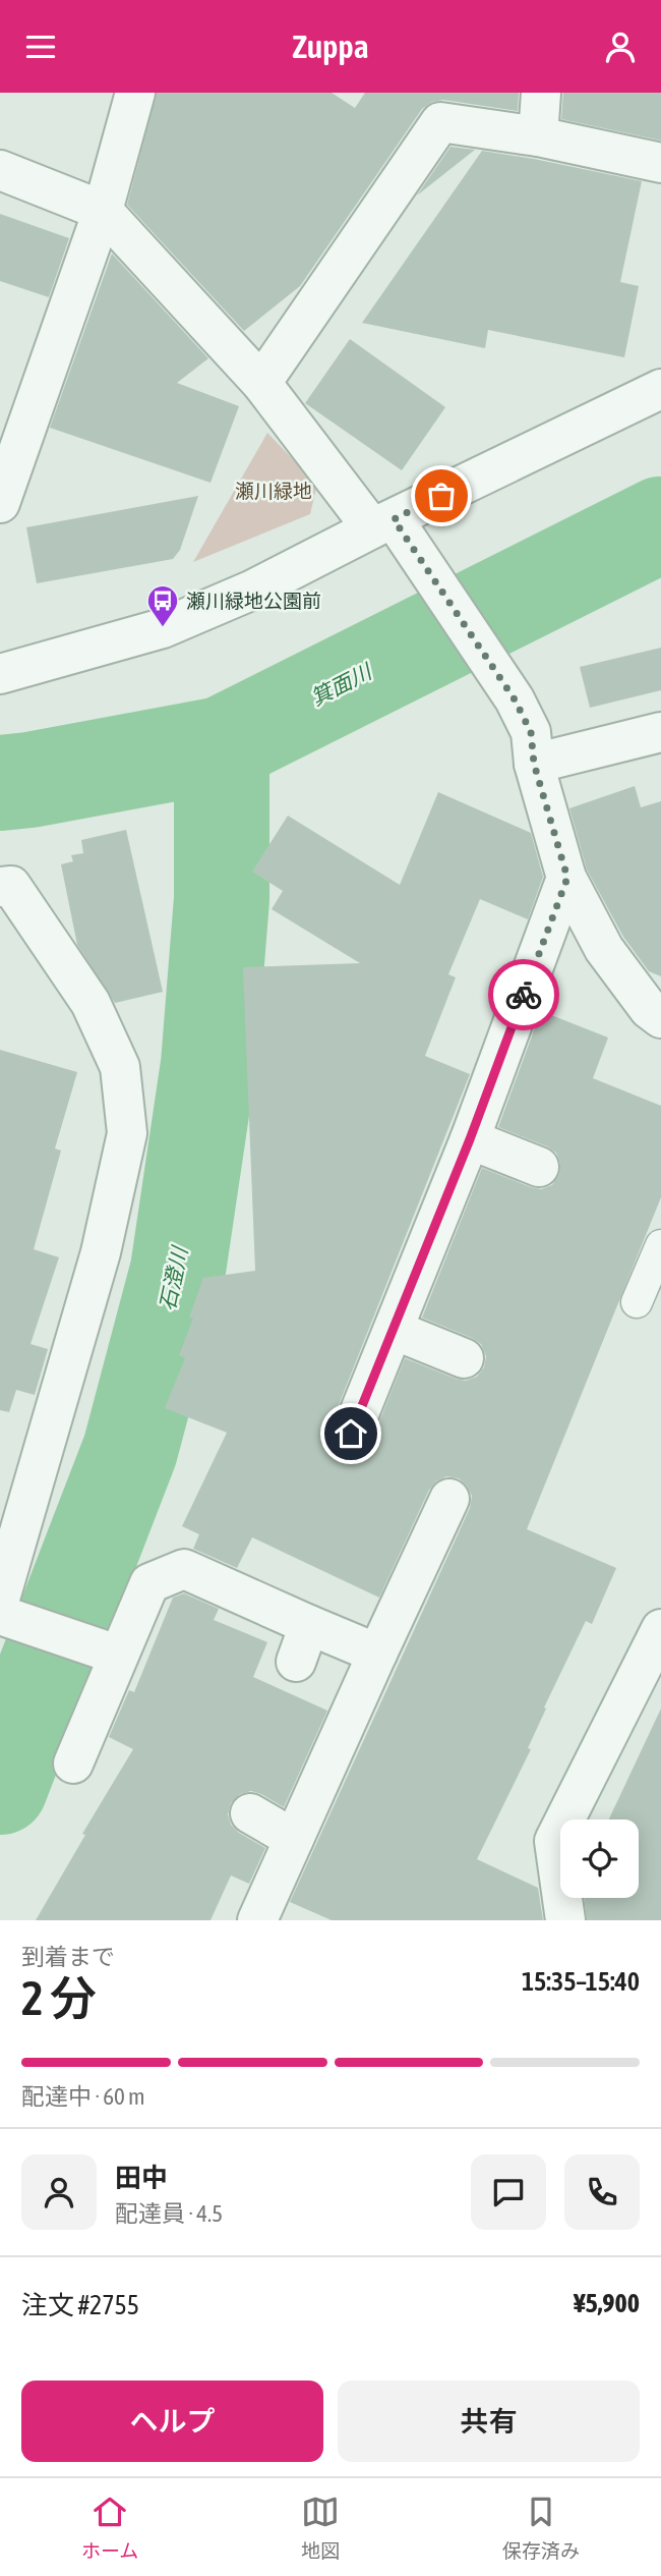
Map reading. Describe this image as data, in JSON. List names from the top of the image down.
{
  "water": ["箕面川", "石澄川"],
  "parks": ["瀬川緑地"],
  "places": {
    "bus stop": ["瀬川緑地公園前"]
  },
  "page": {
    "header": "Zuppa",
    "heading": ["2 分", "到着まで", "15:35–15:40"],
    "panel": [
      "田中",
      "配達員 · 4.5",
      "注文 #2755",
      "¥5,900"
    ],
    "bar": "配達中 · 60 m",
    "buttons": ["ヘルプ", "共有"],
    "tabs": ["ホーム", "地図", "保存済み"]
  }
}
